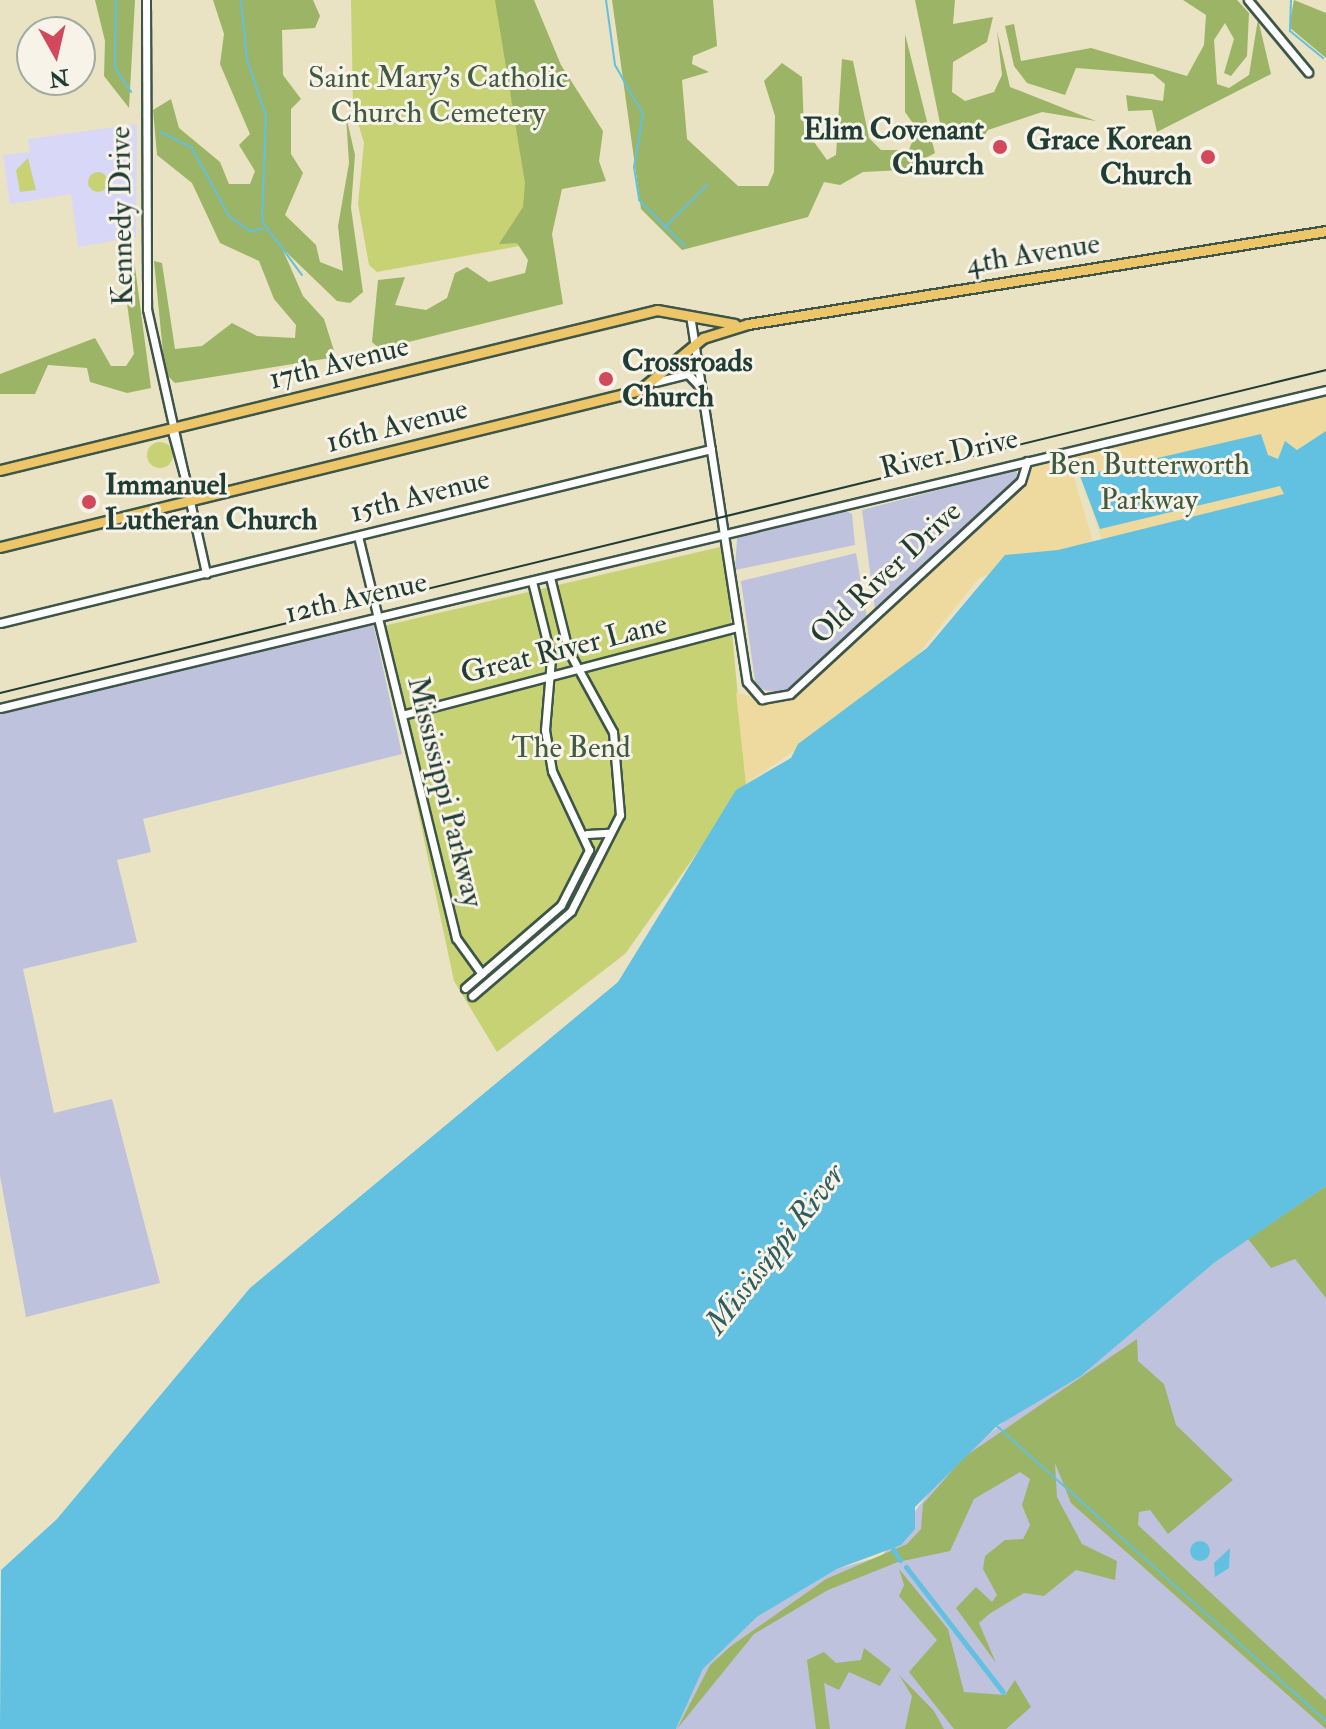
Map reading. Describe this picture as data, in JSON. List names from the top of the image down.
{
  "streets": {
    "main road": ["4th Avenue", "17th Avenue", "16th Avenue"],
    "street": [
      "Kennedy Drive",
      "River Drive",
      "15th Avenue",
      "Old River Drive",
      "12th Avenue",
      "Great River Lane",
      "Mississippi Parkway"
    ]
  },
  "crossings": [
    ["Kennedy Drive", "17th Avenue"],
    ["Kennedy Drive", "16th Avenue"],
    ["Kennedy Drive", "15th Avenue"],
    ["4th Avenue", "17th Avenue"],
    ["4th Avenue", "16th Avenue"],
    ["River Drive", "Old River Drive"],
    ["River Drive", "12th Avenue"],
    ["15th Avenue", "Mississippi Parkway"],
    ["Old River Drive", "Great River Lane"],
    ["12th Avenue", "Mississippi Parkway"],
    ["Great River Lane", "Mississippi Parkway"]
  ],
  "water": ["Mississippi River"],
  "parks": ["Saint Mary's Catholic Church Cemetery", "Ben Butterworth Parkway", "The Bend"],
  "places": [
    "Elim Covenant Church",
    "Grace Korean Church",
    "Crossroads Church",
    "Immanuel Lutheran Church"
  ],
  "north": "bottom"
}
